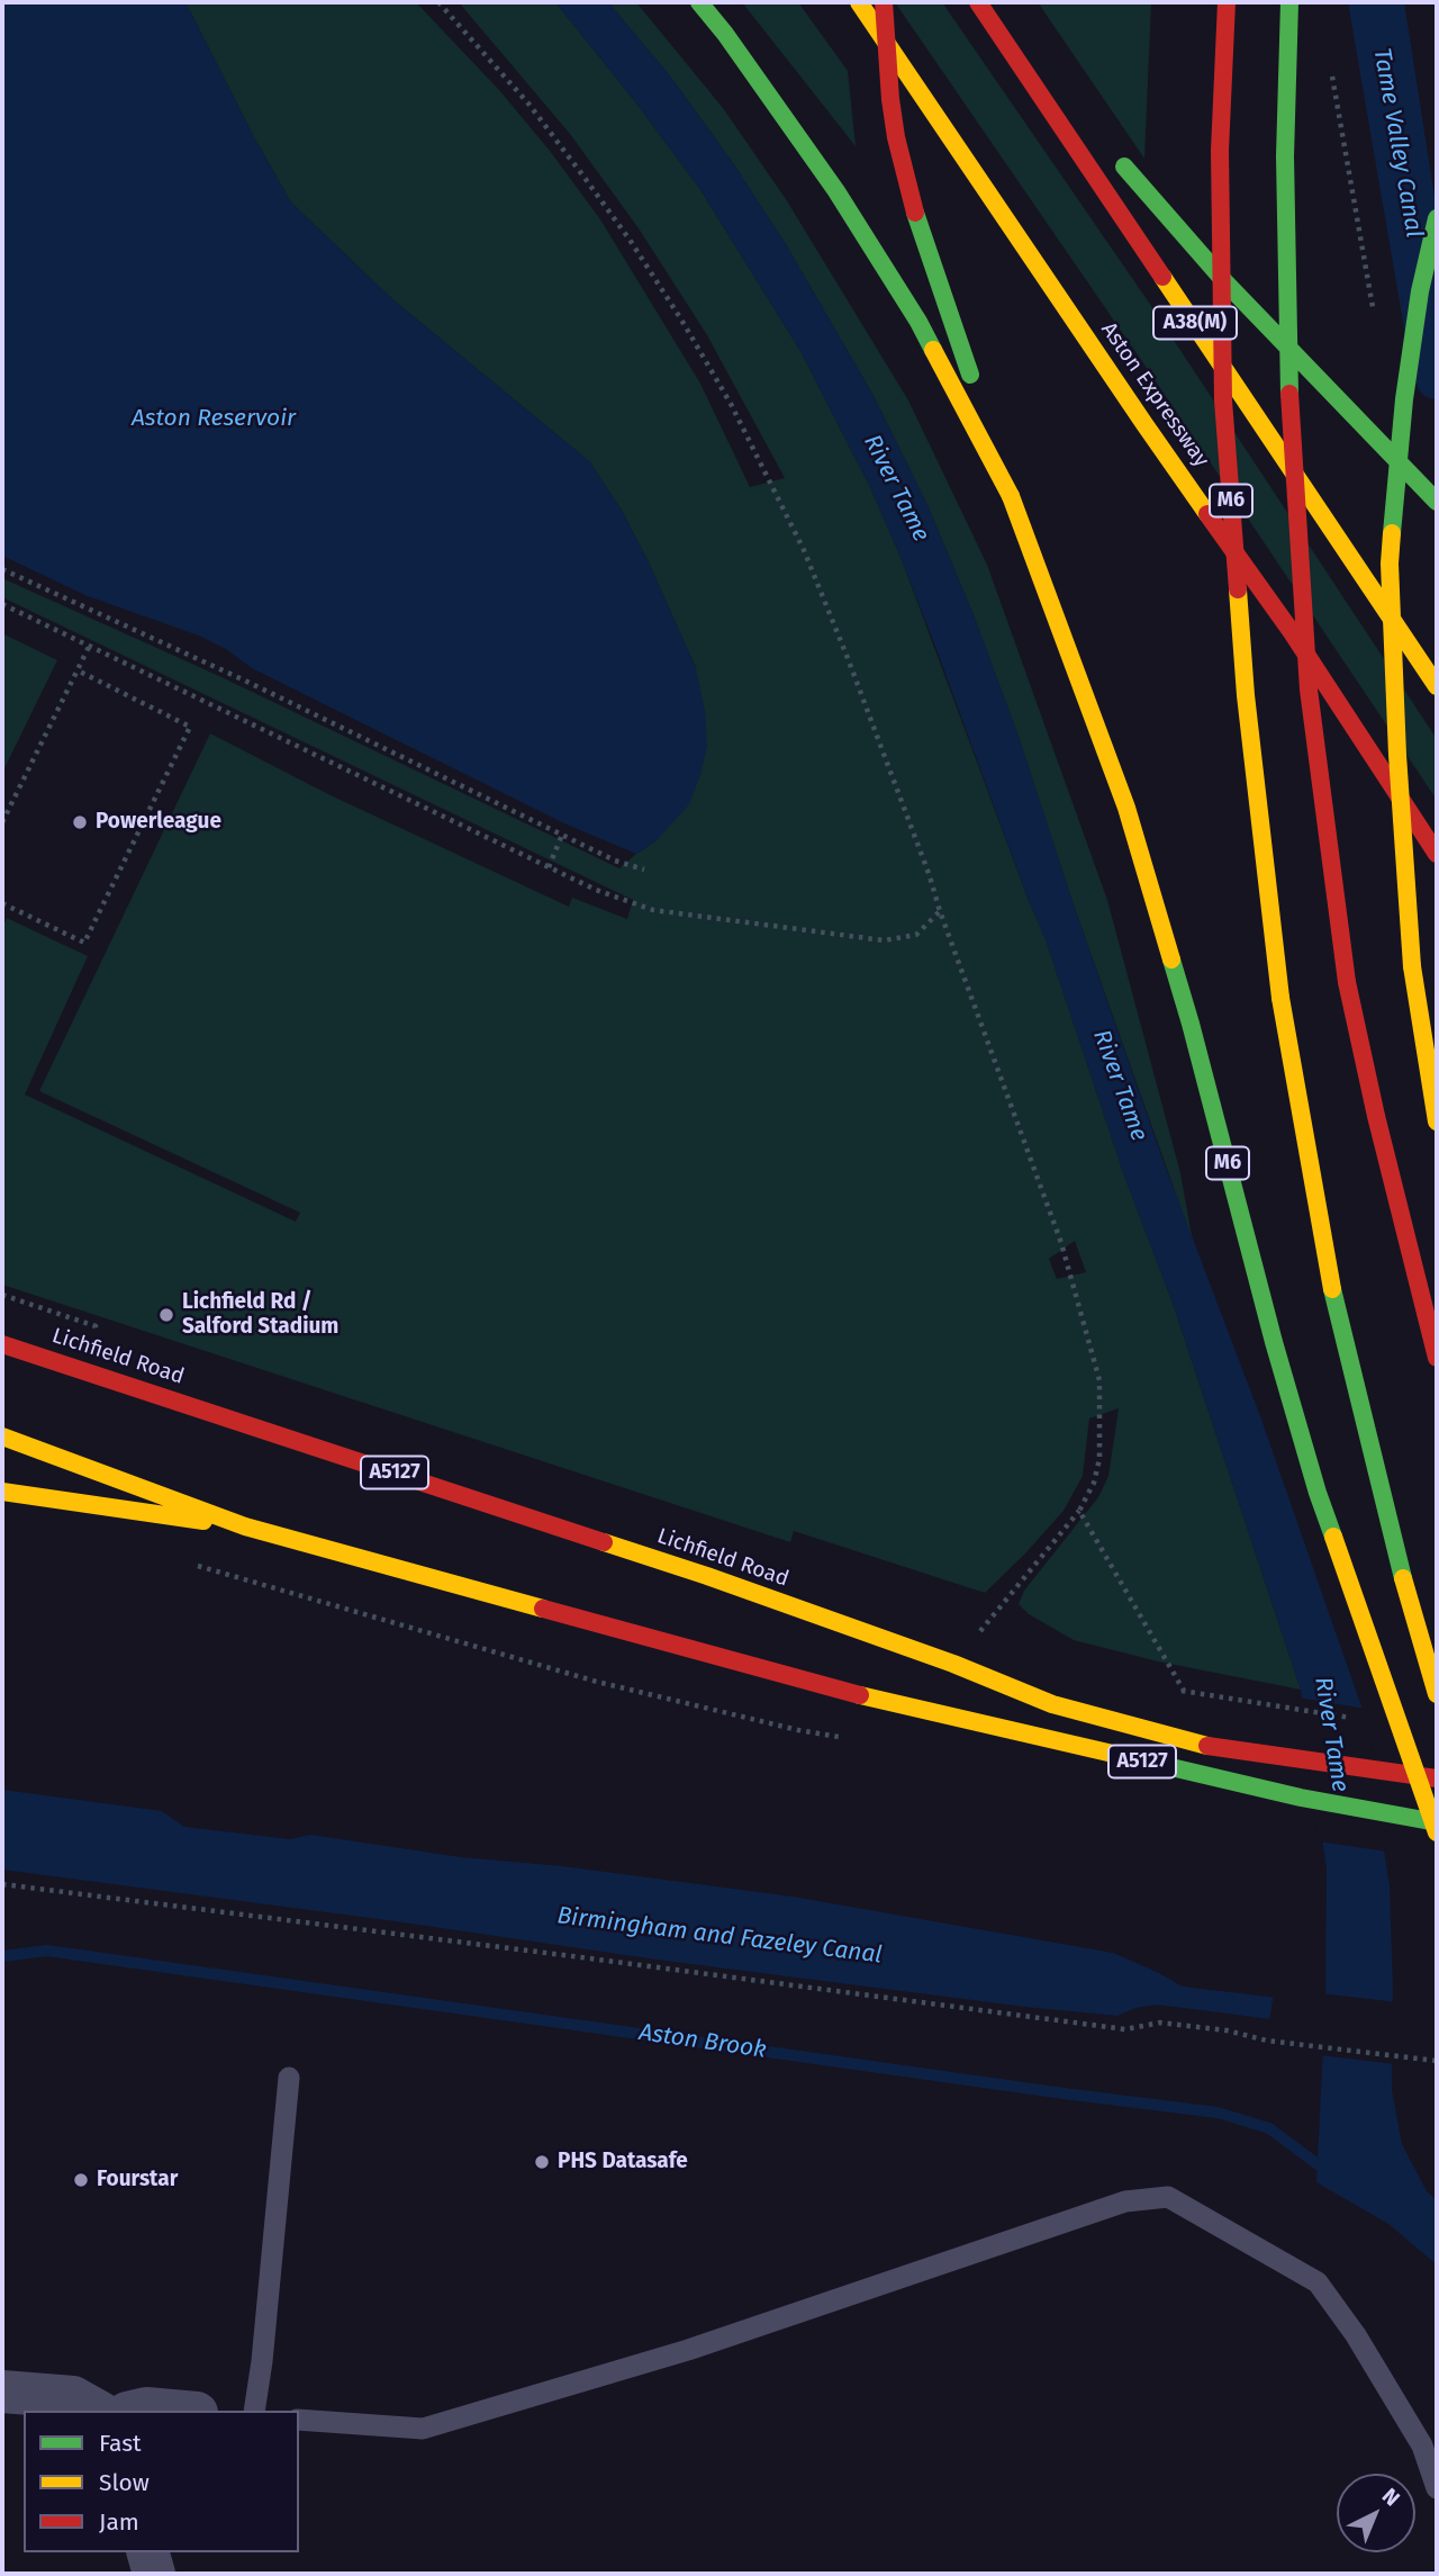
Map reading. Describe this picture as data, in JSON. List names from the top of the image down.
{
  "streets": {
    "main road": [
      "A38(M)",
      "Aston Expressway",
      "M6",
      "Lichfield Road",
      "A5127"
    ]
  },
  "water": [
    "Tame Valley Canal",
    "Aston Reservoir",
    "River Tame",
    "Birmingham and Fazeley Canal",
    "Aston Brook"
  ],
  "places": [
    "Powerleague",
    "Lichfield Rd / Salford Stadium",
    "PHS Datasafe",
    "Fourstar"
  ],
  "legend": ["Fast", "Slow", "Jam"],
  "north": "top right"
}
